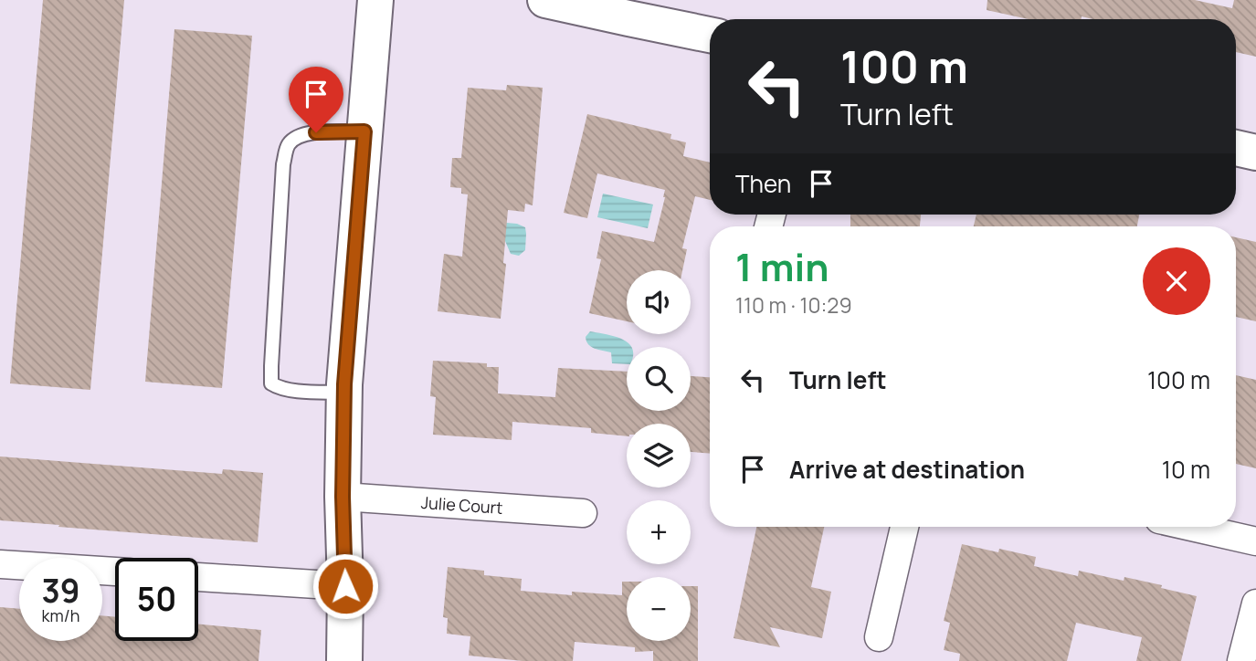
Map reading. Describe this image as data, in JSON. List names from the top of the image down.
{
  "streets": {
    "street": ["Julie Court"]
  },
  "page": {
    "turn": ["100 m", "Turn left"],
    "then": "Then",
    "heading": ["1 min", "110 m · 10:29"],
    "map_buttons": ["+", "−"],
    "list": [
      {
        "name": "Turn left",
        "value": "100 m"
      },
      {
        "name": "Arrive at destination",
        "value": "10 m"
      }
    ],
    "speed": "39 km/h",
    "limit": "50"
  }
}
